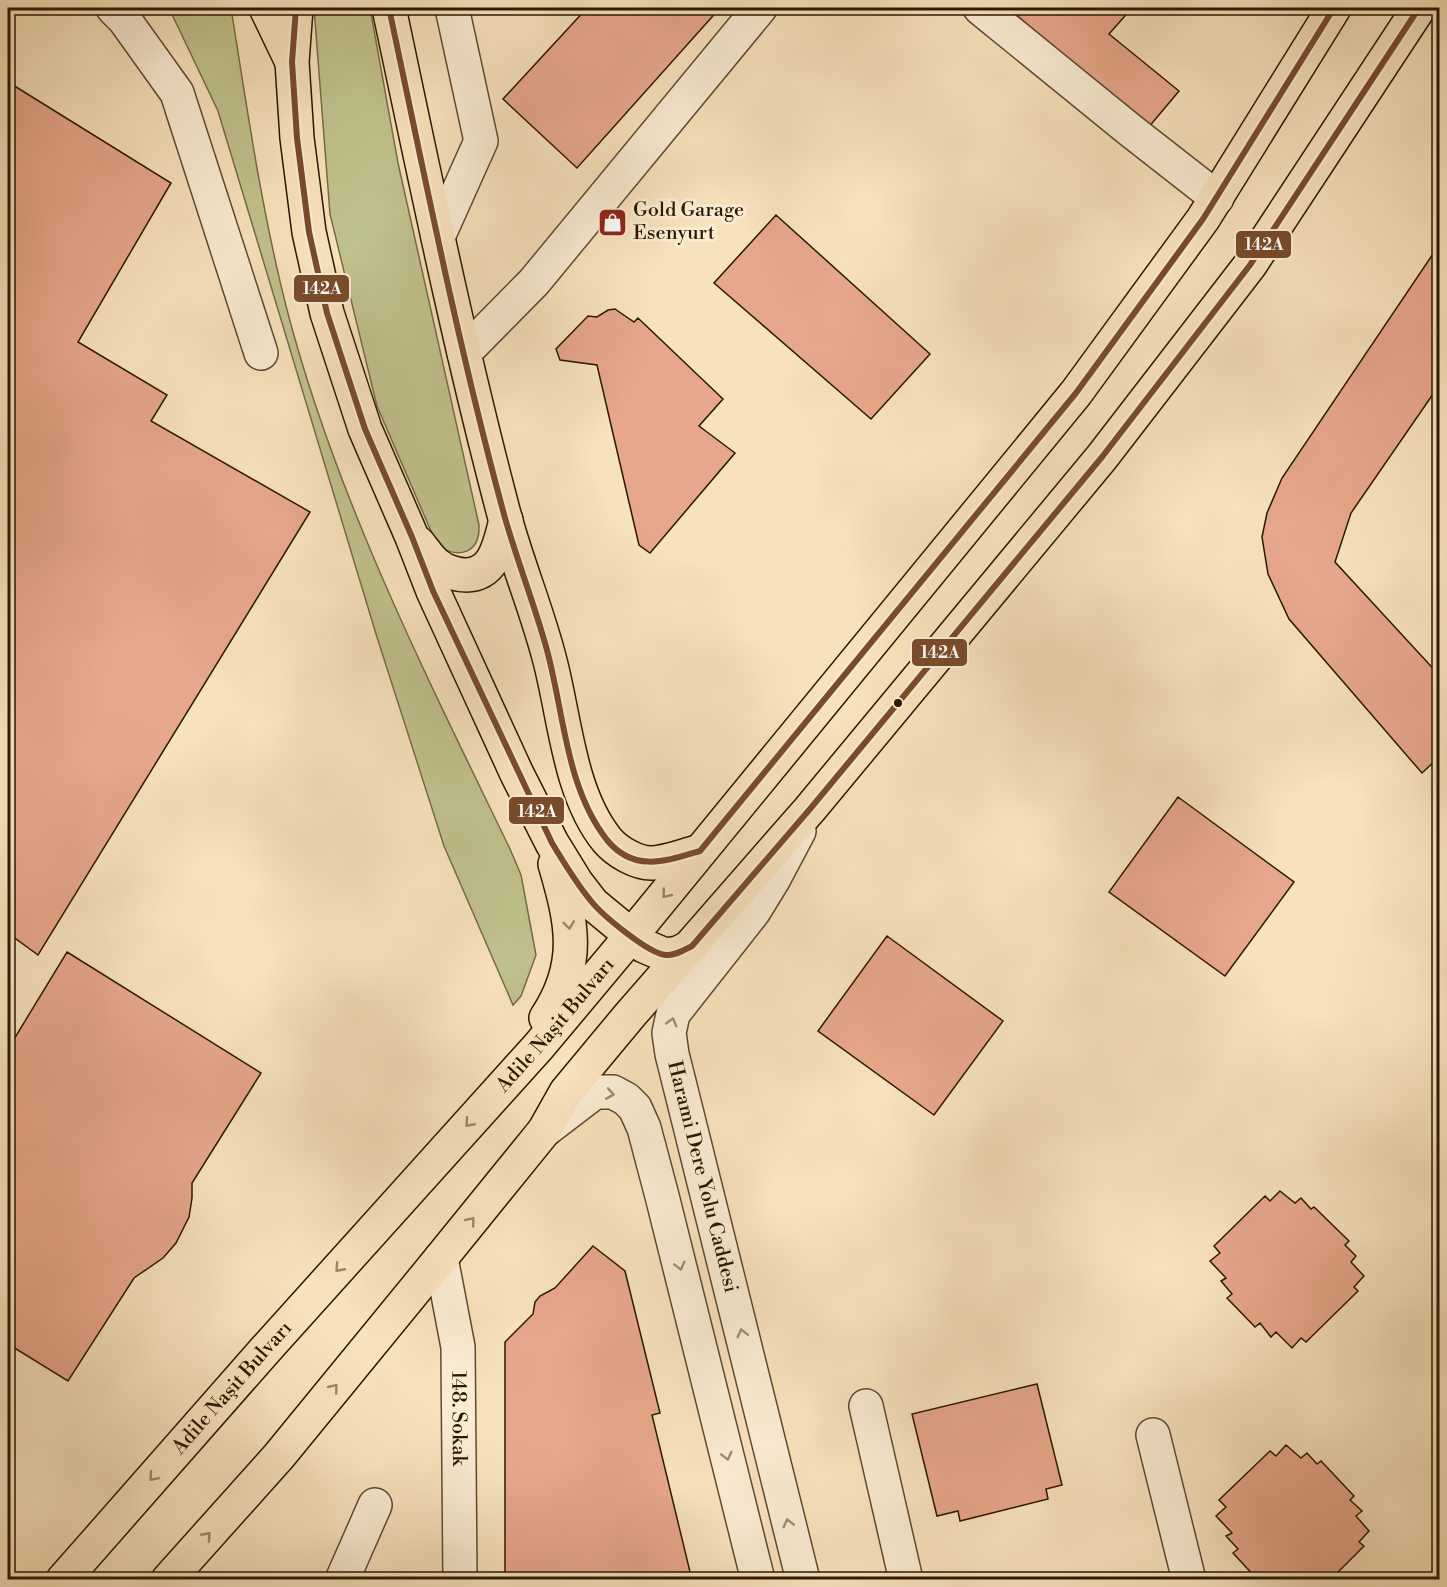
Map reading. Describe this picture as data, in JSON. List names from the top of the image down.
{
  "streets": {
    "main road": ["Adile Naşit Bulvarı"],
    "street": ["Harami Dere Yolu Caddesi", "148. Sokak"]
  },
  "one_way": ["Harami Dere Yolu Caddesi"],
  "places": {
    "shop": ["Gold Garage Esenyurt"]
  },
  "lines": ["transit line 142A"]
}
